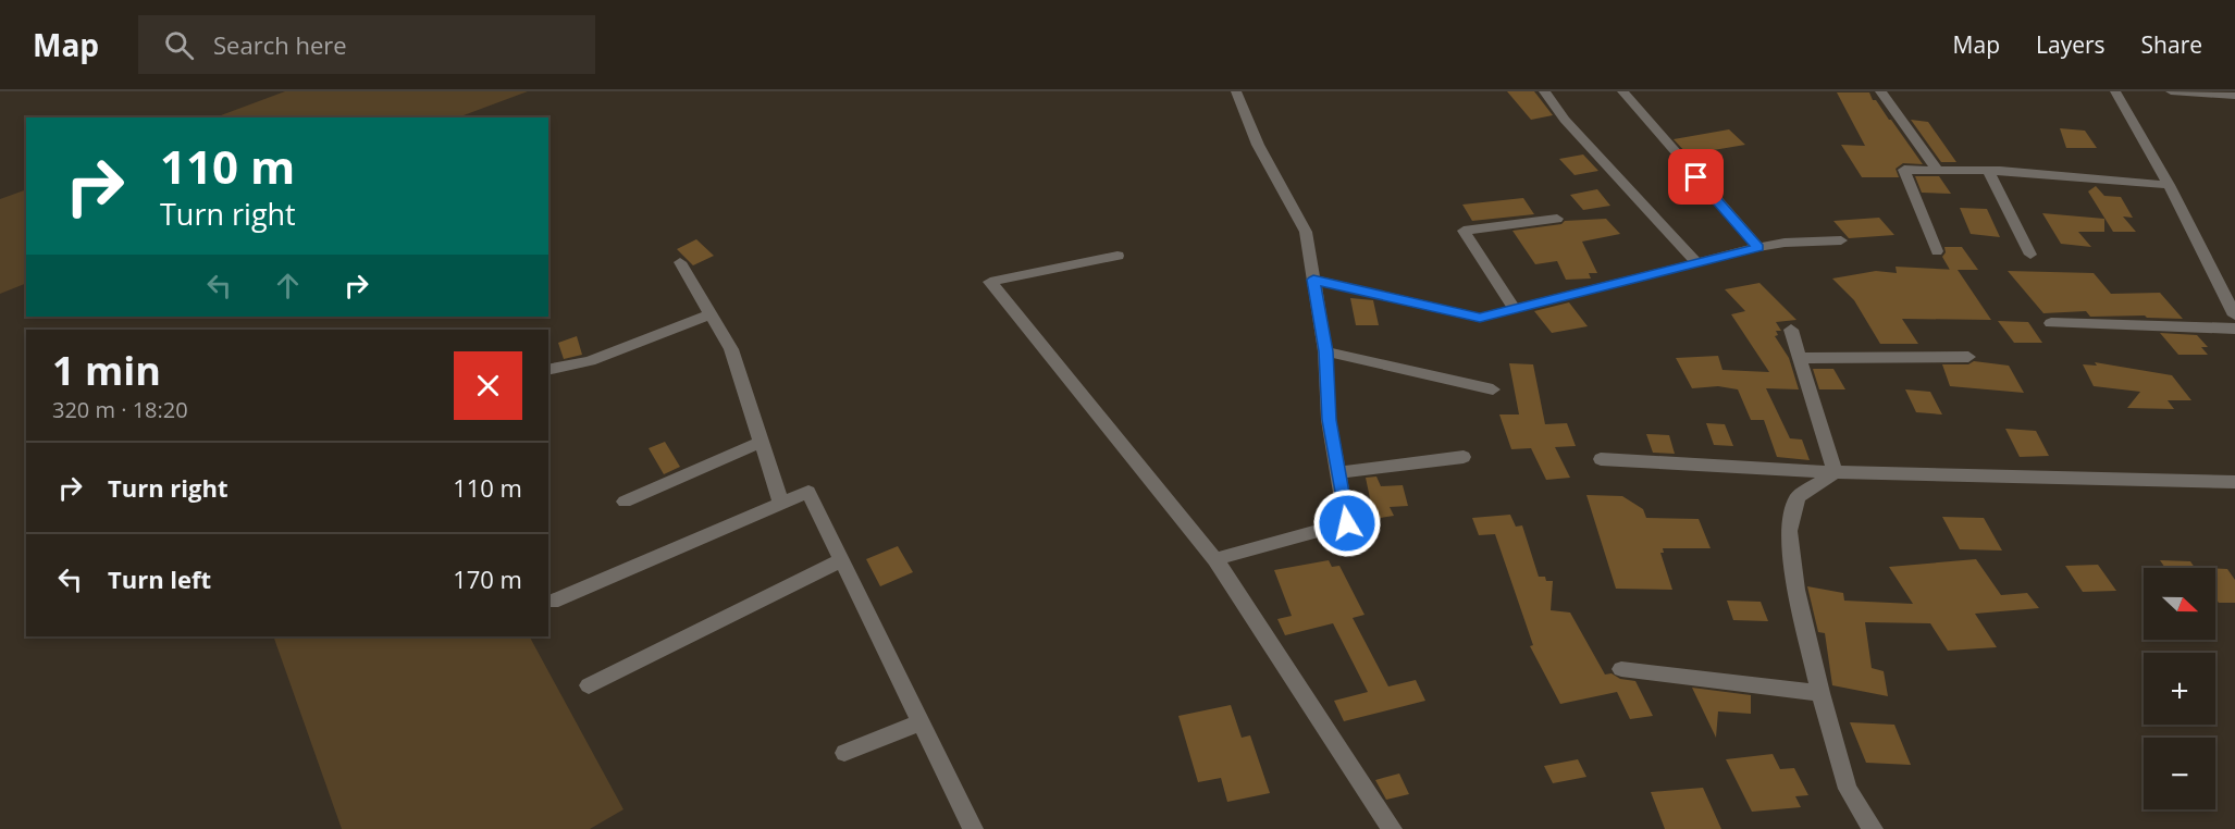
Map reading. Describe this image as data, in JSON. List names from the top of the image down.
{
  "north": "right",
  "page": {
    "header": "Map",
    "search": "Search here",
    "nav": ["Map", "Layers", "Share"],
    "turn": ["110 m", "Turn right"],
    "heading": ["1 min", "320 m · 18:20"],
    "list": [
      {
        "name": "Turn right",
        "value": "110 m"
      },
      {
        "name": "Turn left",
        "value": "170 m"
      }
    ],
    "map_buttons": ["+", "−"]
  }
}
